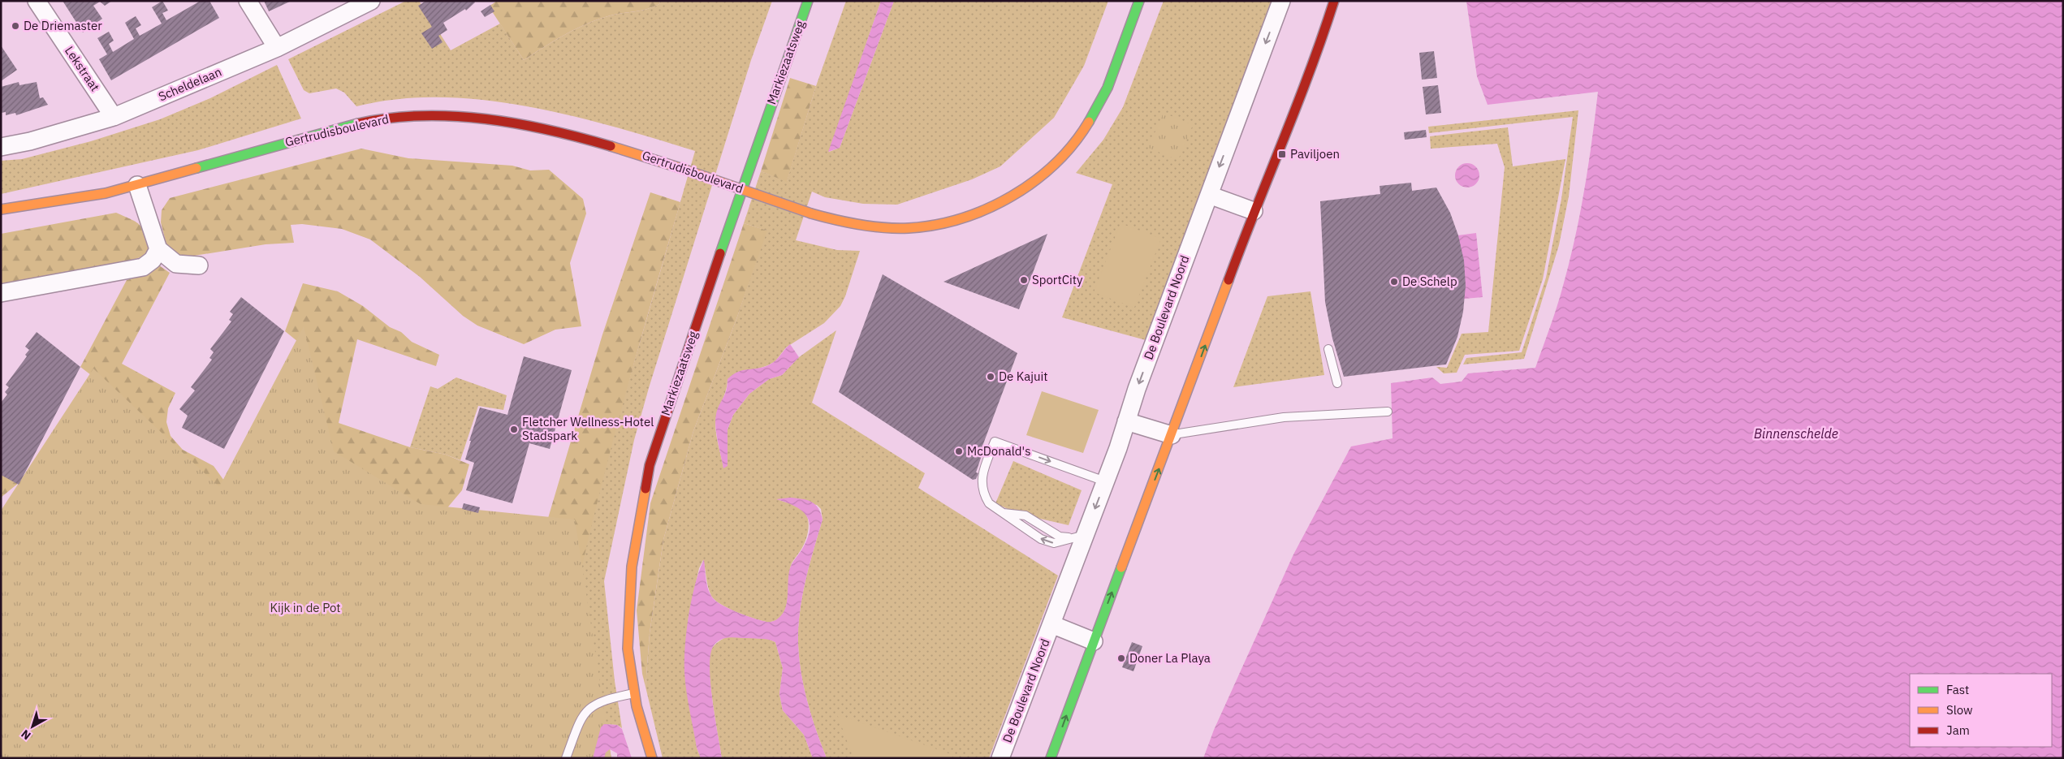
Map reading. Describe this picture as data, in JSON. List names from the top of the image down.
{
  "streets": {
    "street": [
      "Markiezaatsweg",
      "Lekstraat",
      "Scheldelaan",
      "Gertrudisboulevard",
      "De Boulevard Noord"
    ]
  },
  "crossings": [
    ["Lekstraat", "Scheldelaan"]
  ],
  "water": ["Binnenschelde"],
  "parks": ["Kijk in de Pot"],
  "places": {
    "other": [
      "De Driemaster",
      "SportCity",
      "De Schelp",
      "De Kajuit",
      "Fletcher Wellness-Hotel Stadspark",
      "McDonald's",
      "Doner La Playa"
    ],
    "transit": ["Paviljoen"]
  },
  "legend": ["Fast", "Slow", "Jam"],
  "north": "bottom left"
}
